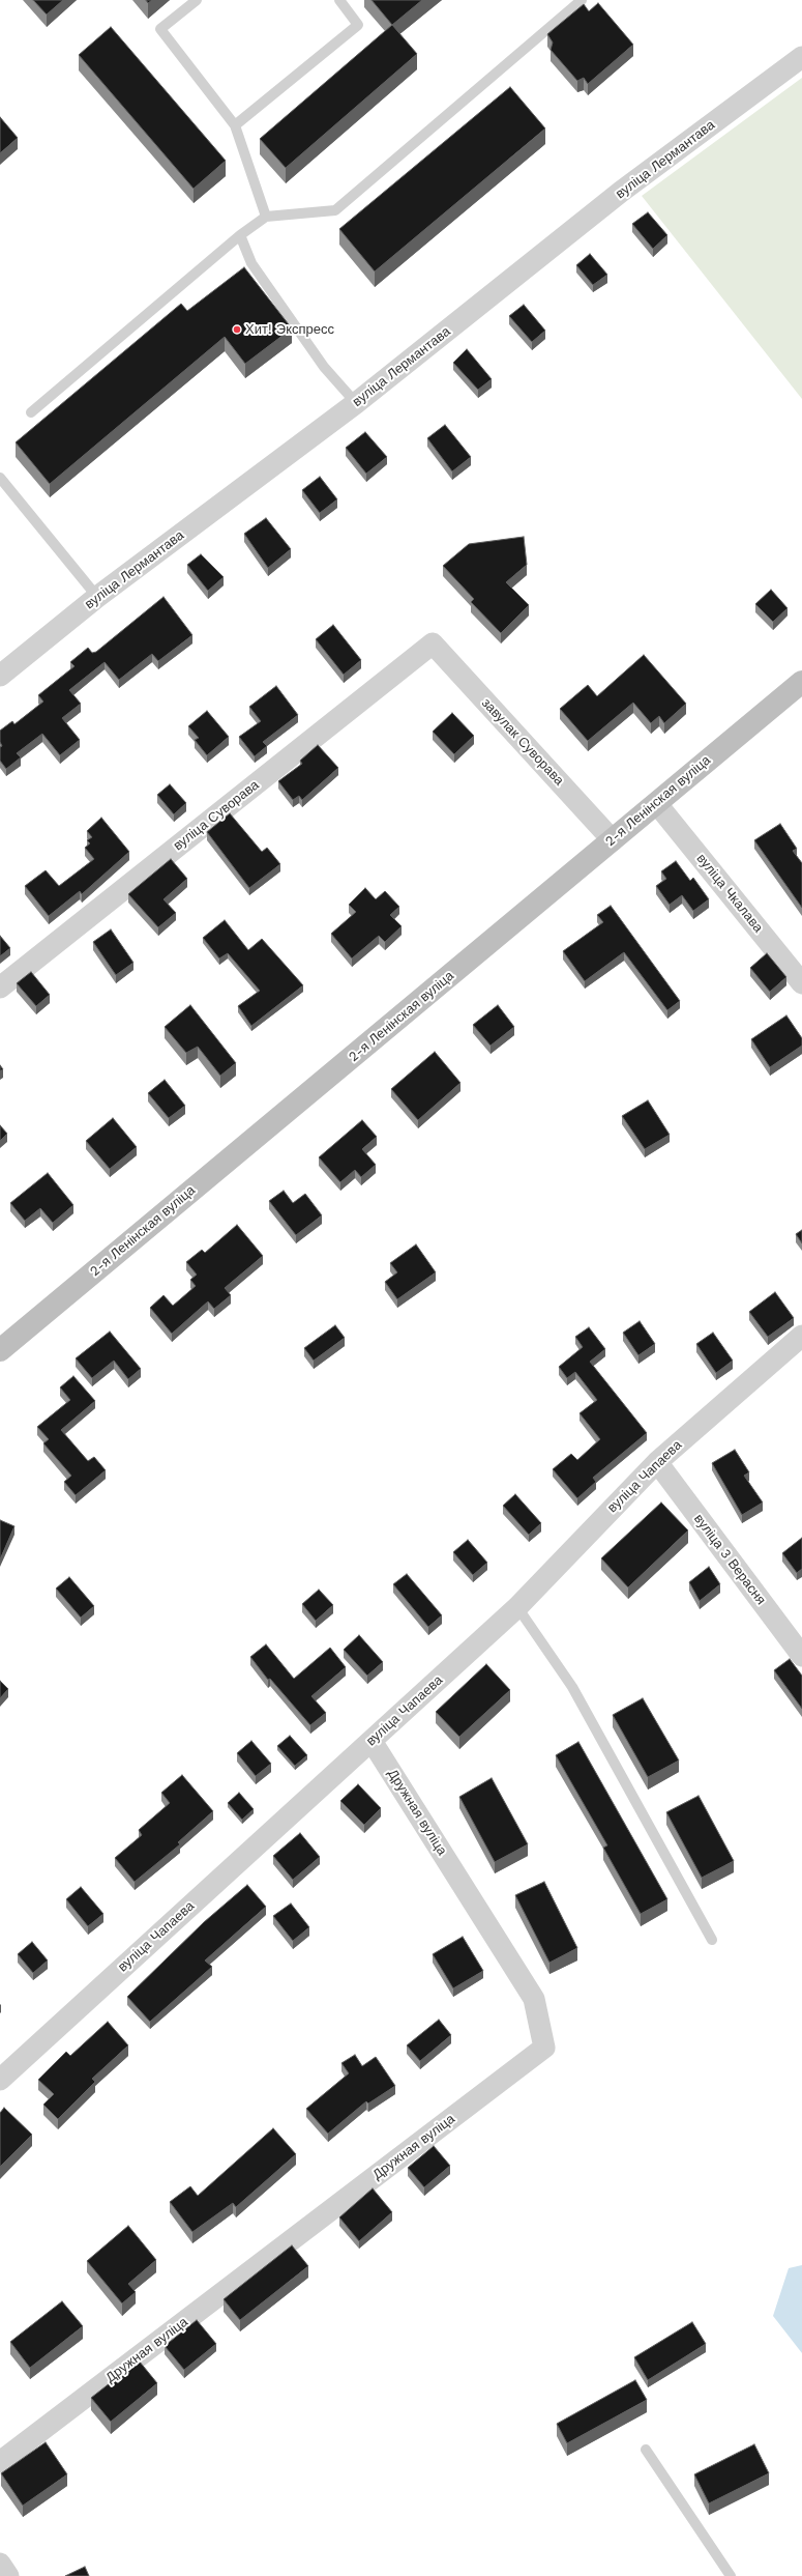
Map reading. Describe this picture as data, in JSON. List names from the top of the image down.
{
  "streets": {
    "main road": ["2-я Ленінская вуліца"],
    "street": [
      "вуліца Лермантава",
      "завулак Суворава",
      "вуліца Суворава",
      "вуліца Чкалава",
      "вуліца Чапаева",
      "вуліца 3 Верасня",
      "Дружная вуліца"
    ]
  },
  "crossings": [
    ["завулак Суворава", "2-я Ленінская вуліца"],
    ["завулак Суворава", "вуліца Суворава"],
    ["2-я Ленінская вуліца", "вуліца Чкалава"],
    ["вуліца Чапаева", "вуліца 3 Верасня"],
    ["вуліца Чапаева", "Дружная вуліца"]
  ],
  "places": ["Хит! Экспресс"]
}
